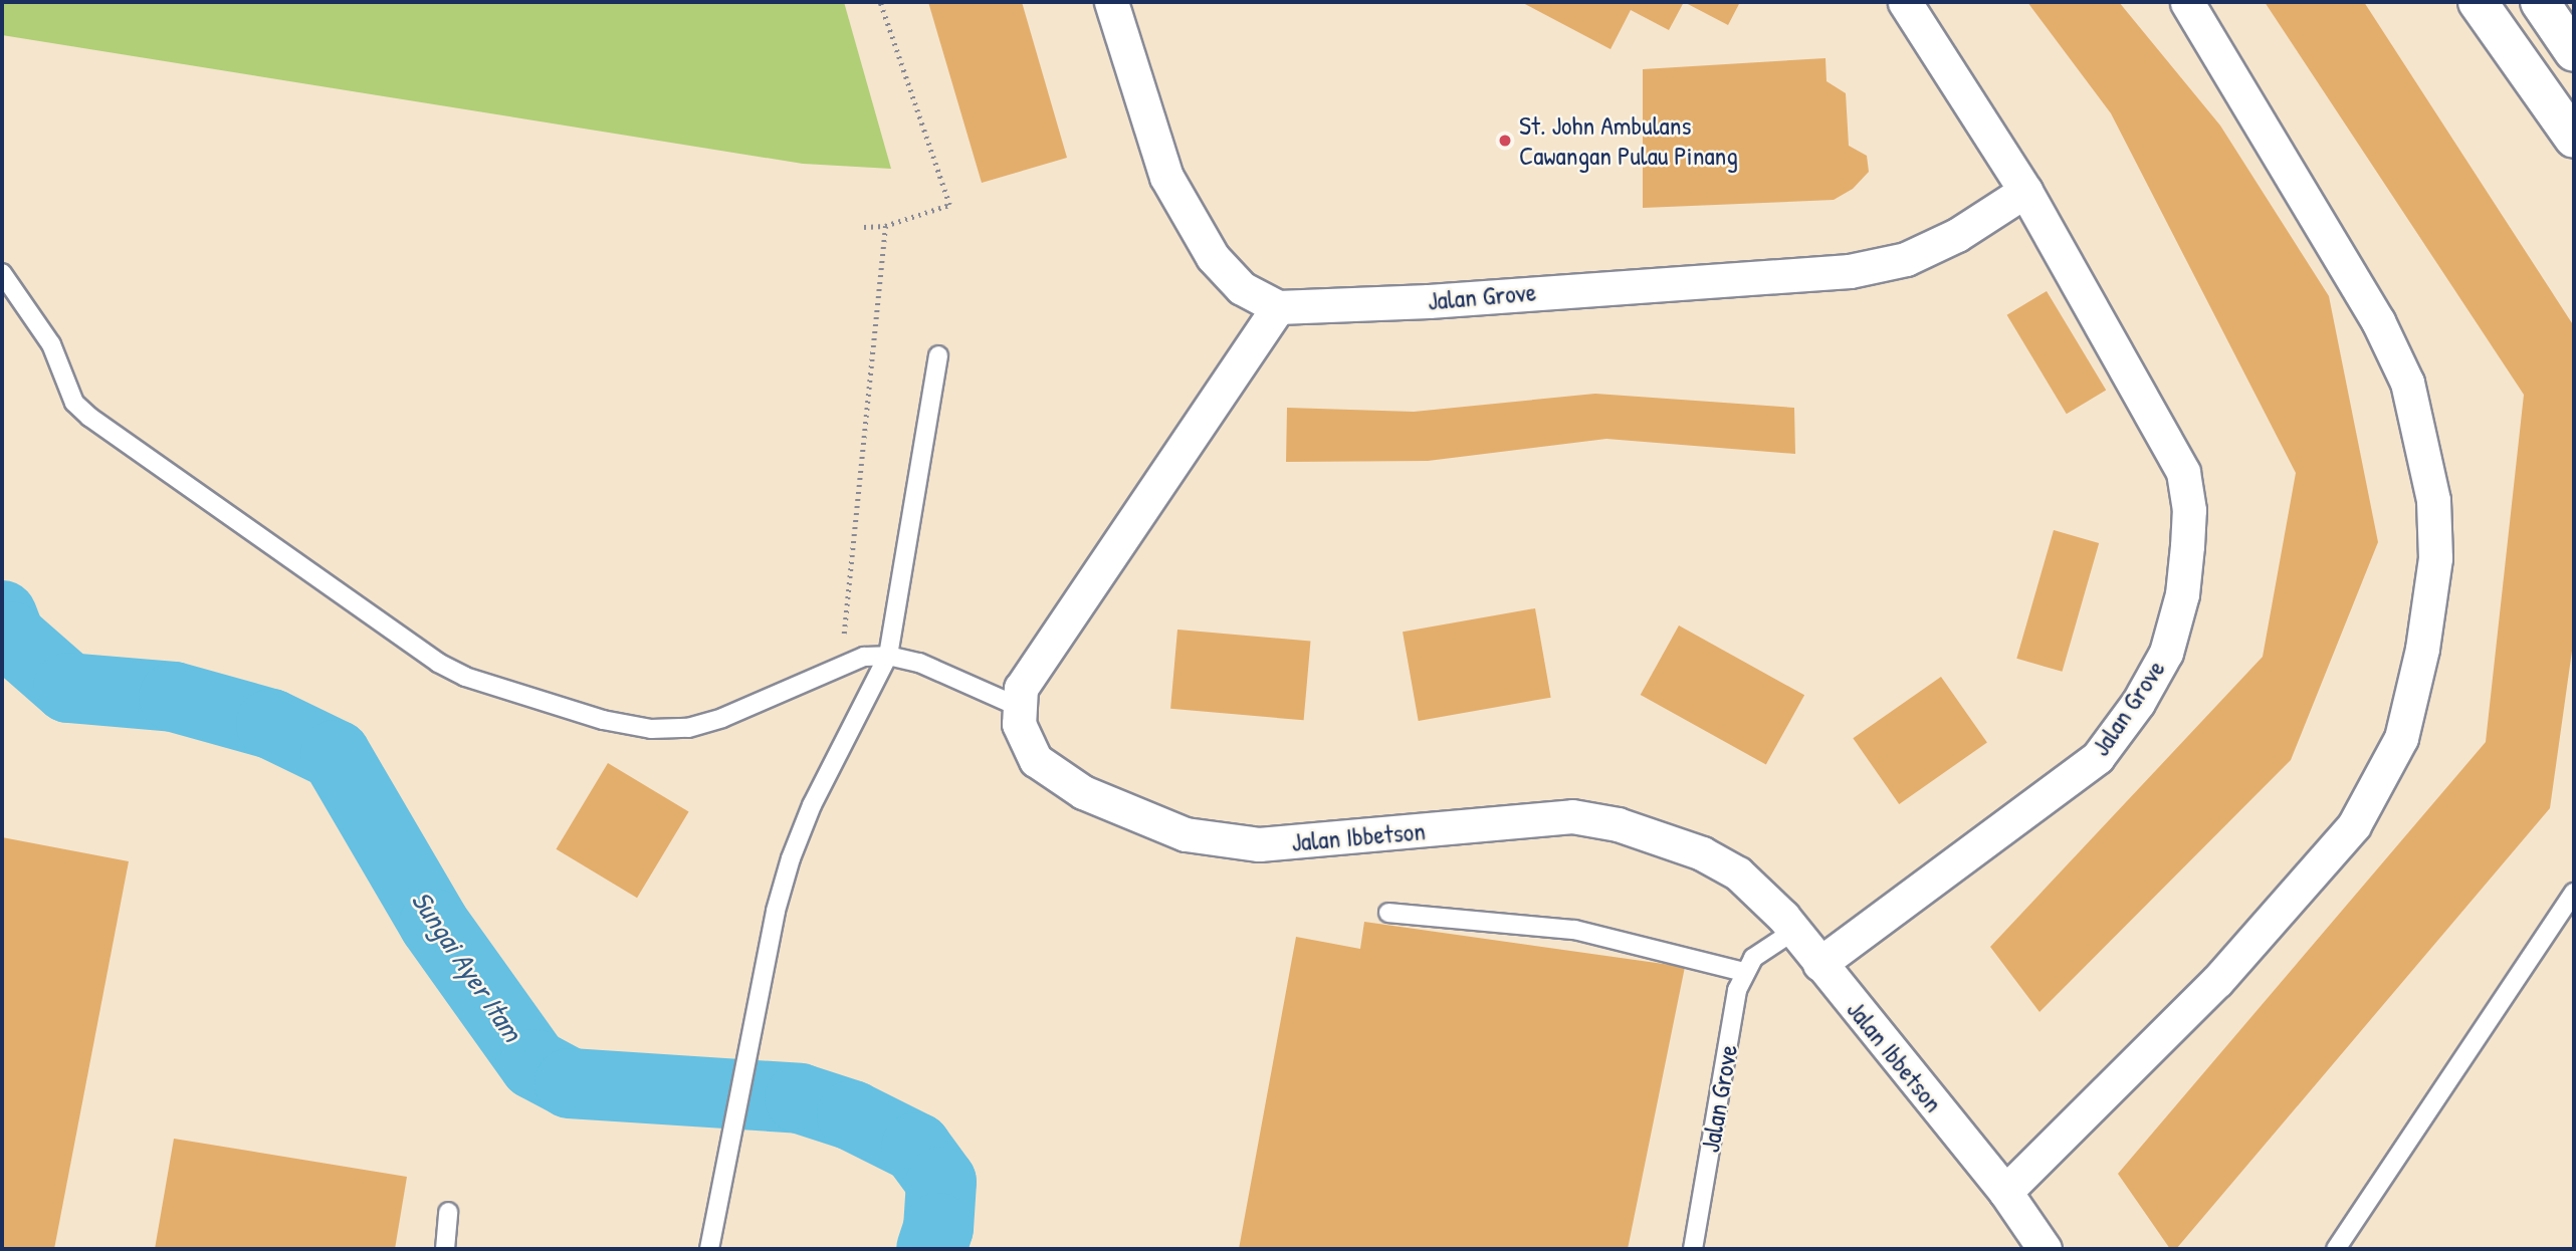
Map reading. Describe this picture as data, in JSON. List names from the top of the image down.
{
  "streets": {
    "street": ["Jalan Grove", "Jalan Ibbetson"]
  },
  "crossings": [
    ["Jalan Grove", "Jalan Ibbetson"]
  ],
  "water": ["Sungai Ayer Itam"],
  "places": ["St. John Ambulans Cawangan Pulau Pinang"]
}
